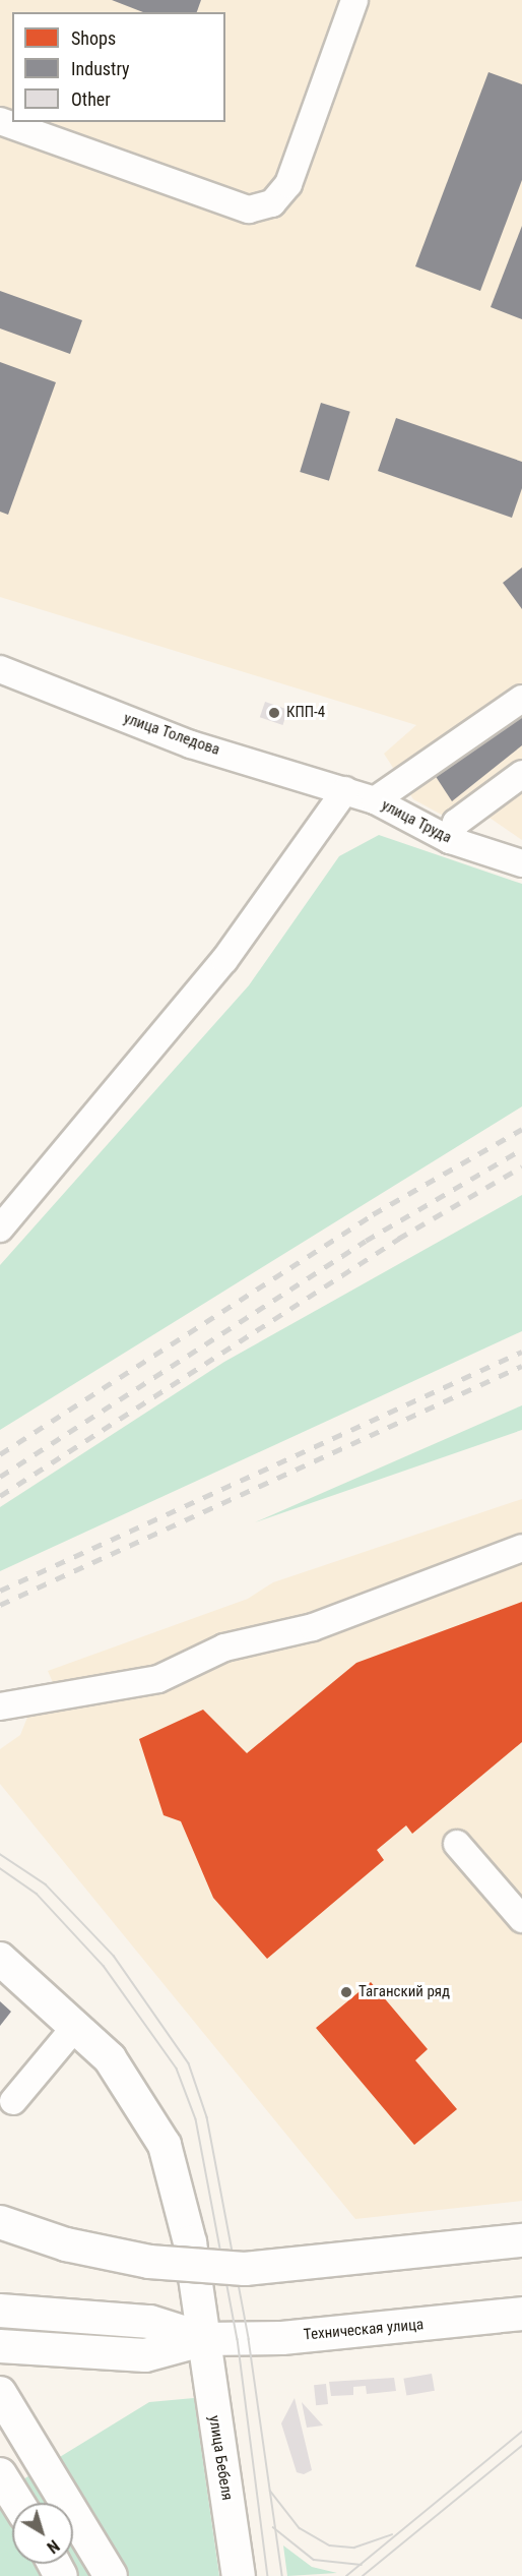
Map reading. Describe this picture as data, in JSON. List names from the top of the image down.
{
  "streets": {
    "main road": ["Техническая улица", "улица Бебеля"],
    "street": ["улица Толедова", "улица Труда"]
  },
  "crossings": [
    ["улица Толедова", "улица Труда"],
    ["Техническая улица", "улица Бебеля"]
  ],
  "places": ["КПП-4", "Таганский ряд"],
  "legend": ["Shops", "Industry", "Other"],
  "north": "bottom right"
}
